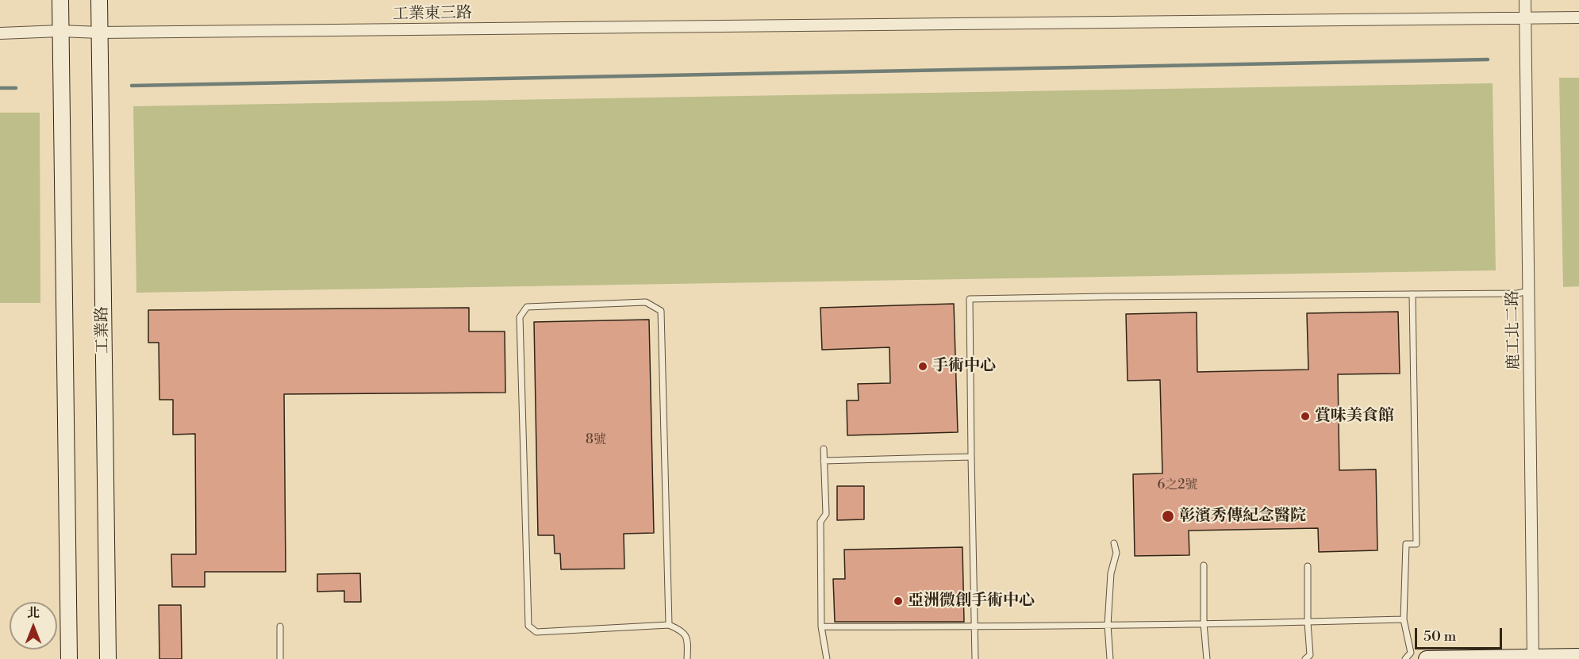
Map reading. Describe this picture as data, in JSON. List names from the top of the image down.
{
  "streets": {
    "street": ["工業東三路", "工業路", "鹿工北二路"]
  },
  "crossings": [
    ["工業東三路", "工業路"],
    ["工業東三路", "鹿工北二路"]
  ],
  "places": [
    "手術中心",
    "賞味美食館",
    "彰濱秀傳紀念醫院",
    "亞洲微創手術中心"
  ],
  "house_numbers": ["8號", "6之2號"],
  "scale_bar": "50 m",
  "north": "top"
}
